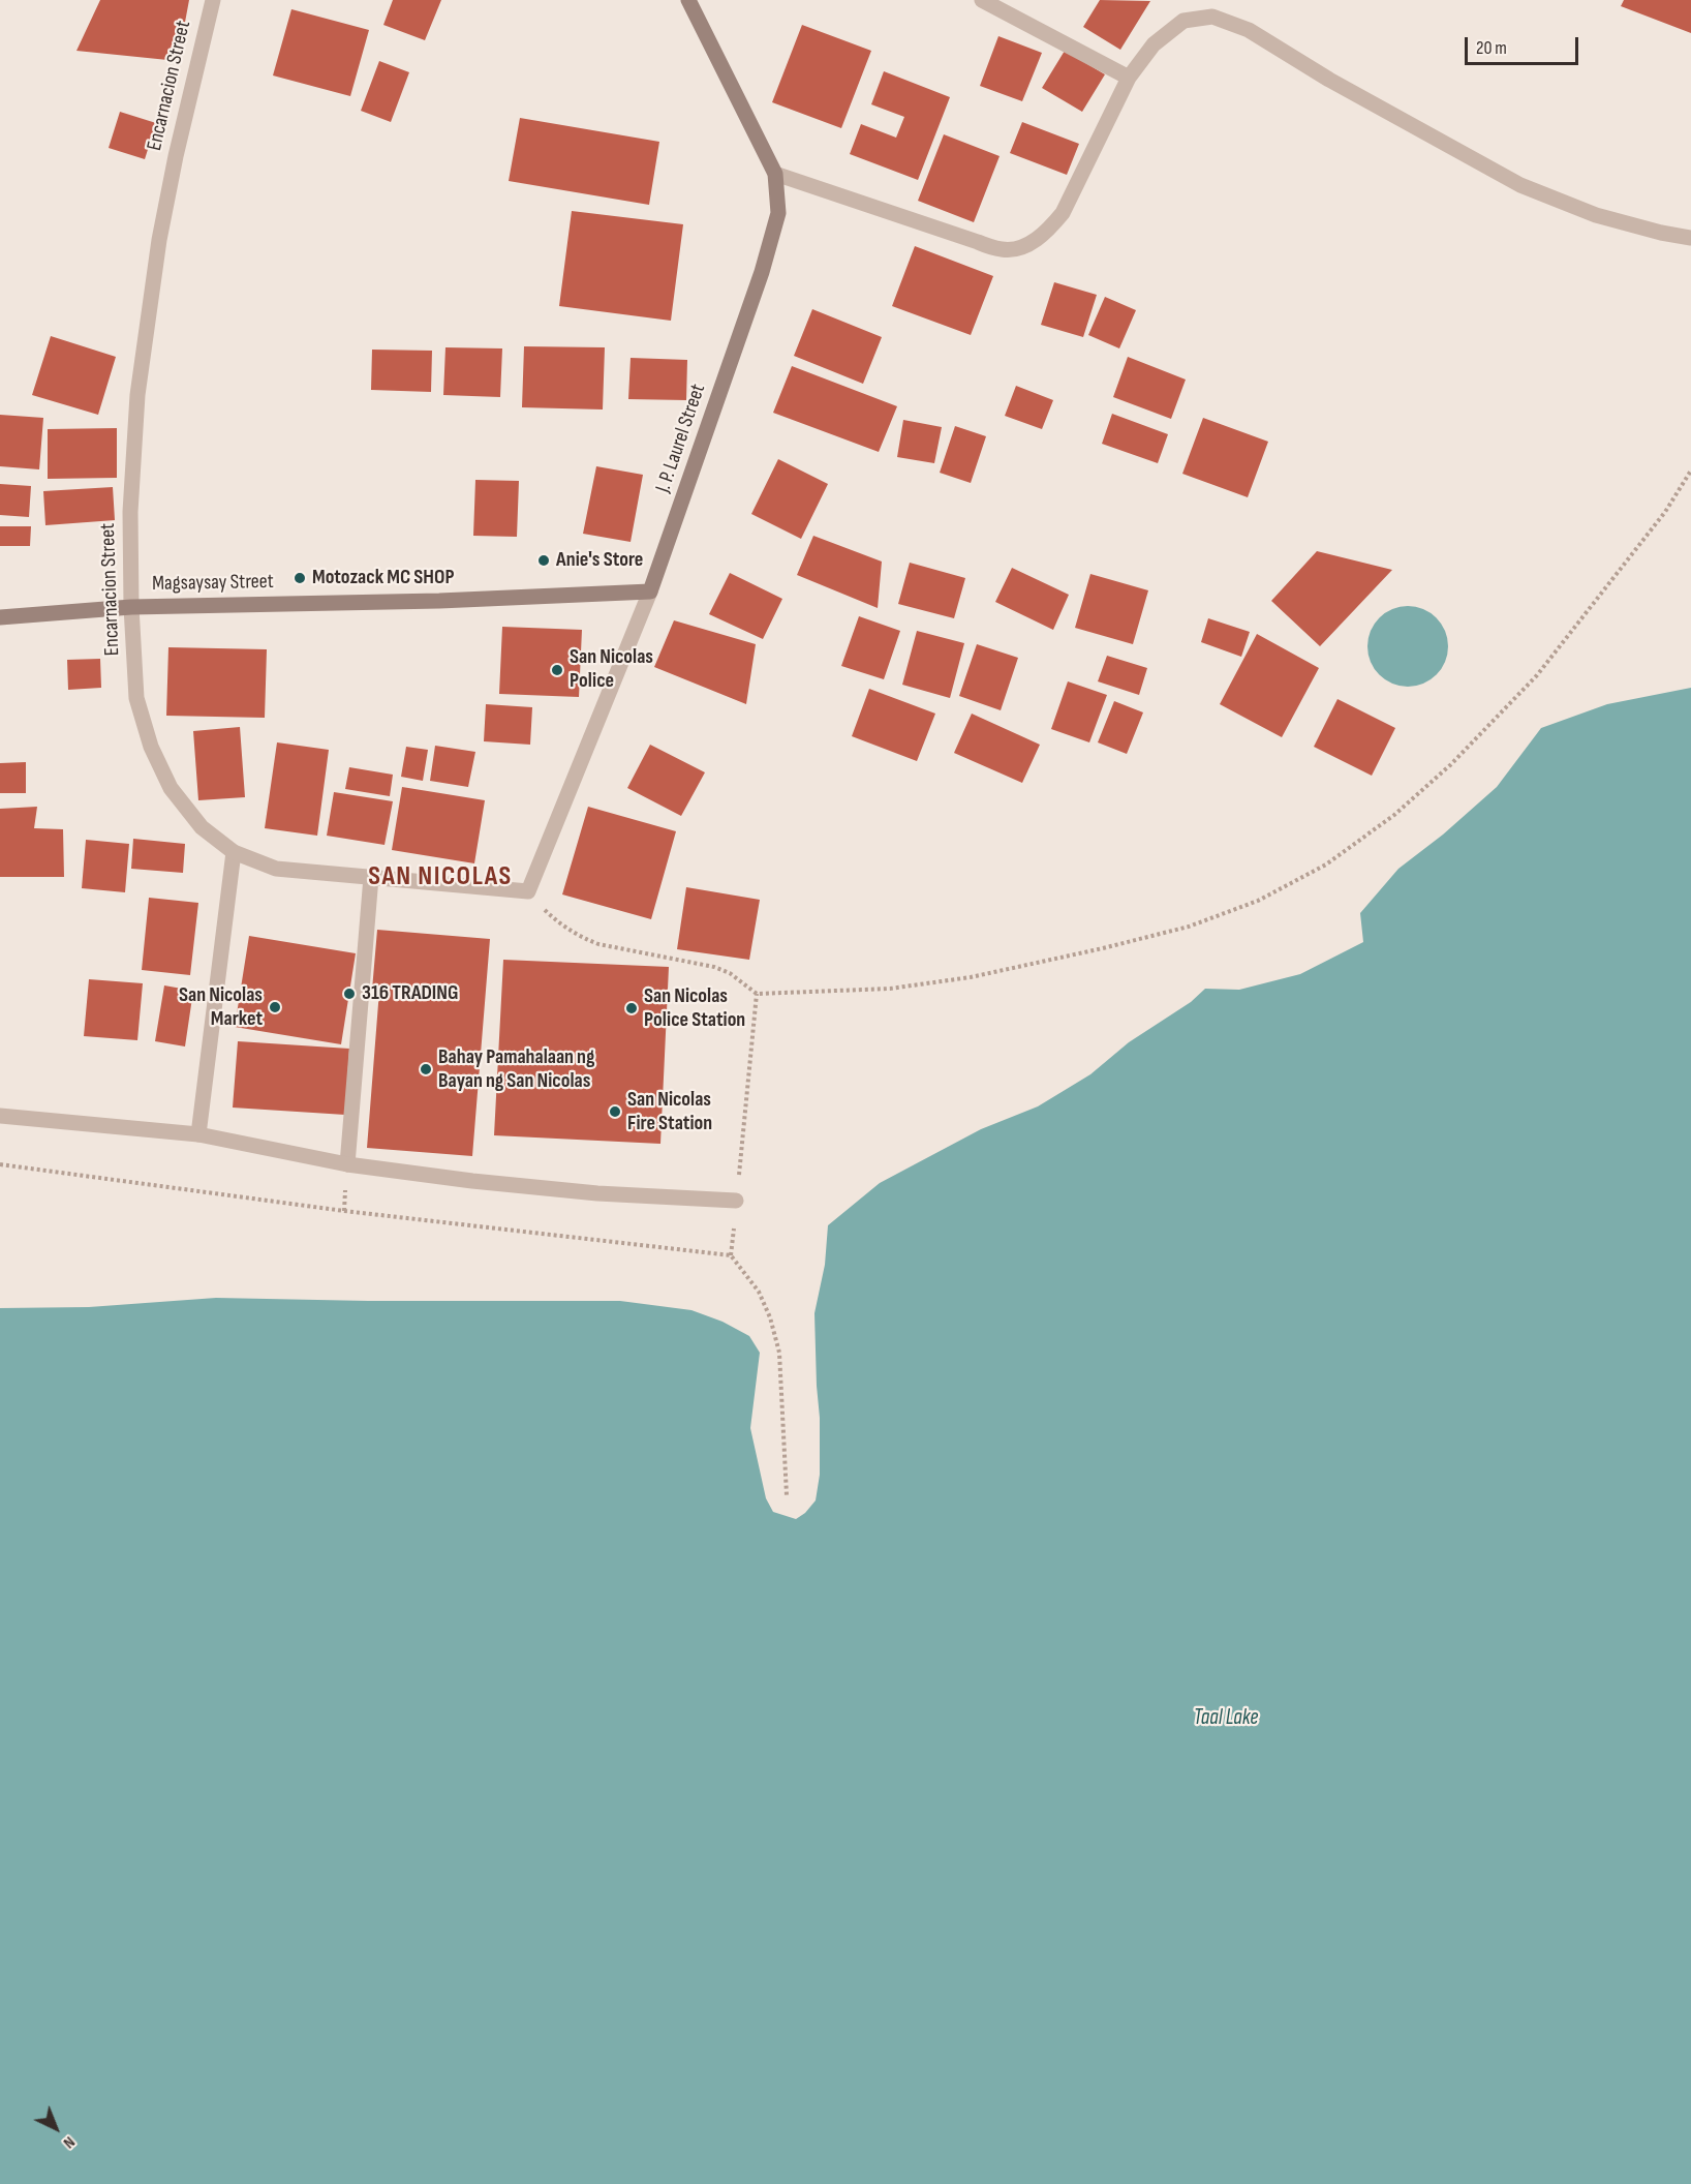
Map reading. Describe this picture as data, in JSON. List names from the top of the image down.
{
  "streets": {
    "main road": ["J. P. Laurel Street", "Magsaysay Street"],
    "street": ["Encarnacion Street"]
  },
  "crossings": [
    ["Encarnacion Street", "J. P. Laurel Street"],
    ["Encarnacion Street", "Magsaysay Street"],
    ["J. P. Laurel Street", "Magsaysay Street"]
  ],
  "districts": ["SAN NICOLAS"],
  "water": ["Taal Lake"],
  "places": [
    "Anie's Store",
    "Motozack MC SHOP",
    "San Nicolas Police",
    "316 TRADING",
    "San Nicolas Market",
    "San Nicolas Police Station",
    "Bahay Pamahalaan ng Bayan ng San Nicolas",
    "San Nicolas Fire Station"
  ],
  "scale_bar": "20 m",
  "north": "bottom right"
}
